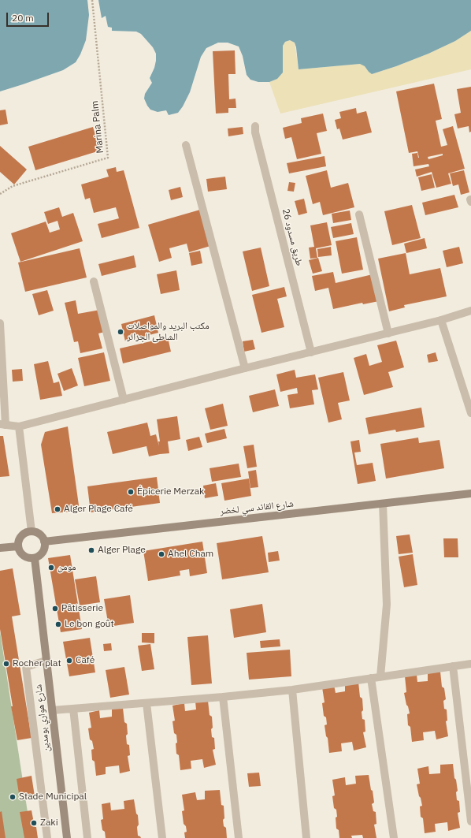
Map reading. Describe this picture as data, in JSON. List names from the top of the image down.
{
  "streets": {
    "main road": ["شارع القائد سي لخضر", "شارع هواري بومدين"],
    "street": ["طريق مسدود 26"],
    "path": ["Marina Palm"]
  },
  "crossings": [
    ["شارع القائد سي لخضر", "شارع هواري بومدين"]
  ],
  "places": [
    "مكتب البريد والمواصلات الشاطئ الجزائر",
    "Épicerie Merzak",
    "Alger Plage Café",
    "Alger Plage",
    "Ahel Cham",
    "مومن",
    "Pâtisserie",
    "Le bon goût",
    "Café",
    "Rocher plat",
    "Stade Municipal",
    "Zaki"
  ],
  "scale_bar": "20 m"
}
